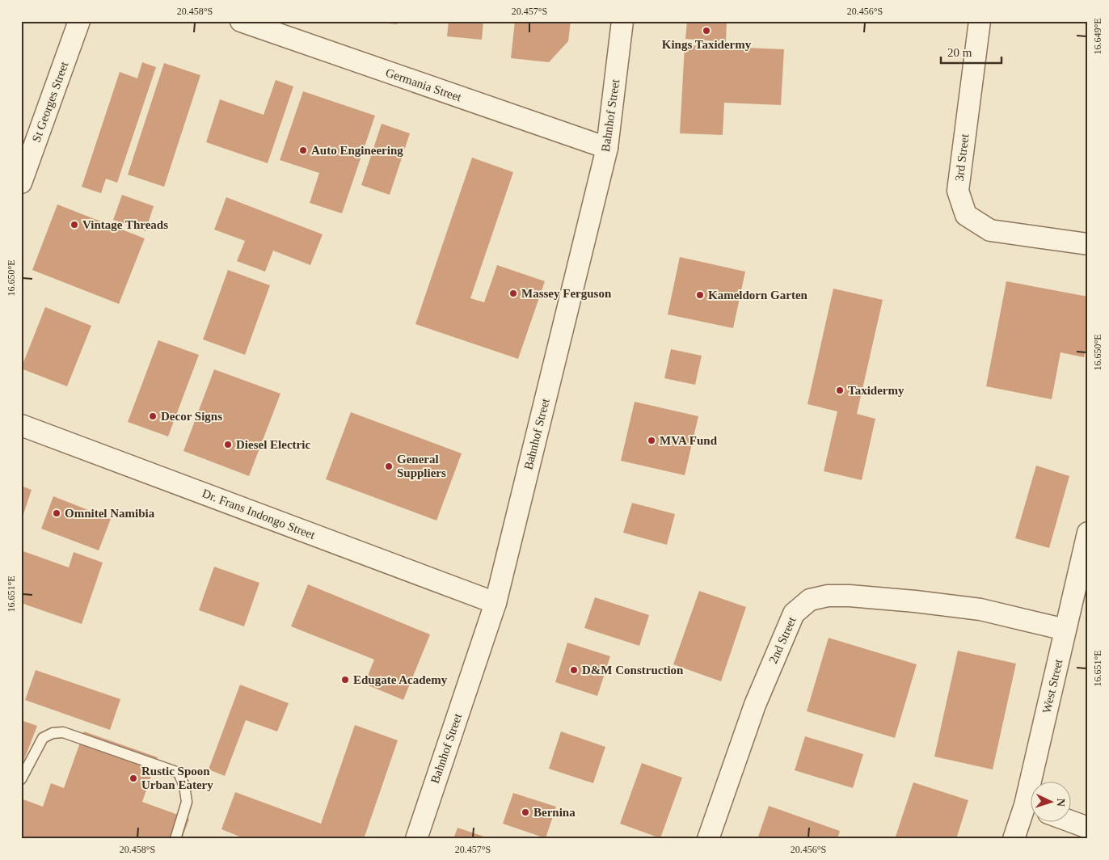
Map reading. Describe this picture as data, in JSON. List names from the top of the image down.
{
  "streets": {
    "street": [
      "Germania Street",
      "St Georges Street",
      "Bahnhof Street",
      "3rd Street",
      "Dr. Frans Indongo Street",
      "2nd Street",
      "West Street"
    ]
  },
  "crossings": [
    ["Germania Street", "Bahnhof Street"],
    ["Bahnhof Street", "Dr. Frans Indongo Street"],
    ["2nd Street", "West Street"]
  ],
  "places": [
    "Kings Taxidermy",
    "Auto Engineering",
    "Vintage Threads",
    "Massey Ferguson",
    "Kameldorn Garten",
    "Taxidermy",
    "Decor Signs",
    "MVA Fund",
    "Diesel Electric",
    "General Suppliers",
    "Omnitel Namibia",
    "D&M Construction",
    "Edugate Academy",
    "Rustic Spoon Urban Eatery",
    "Bernina"
  ],
  "scale_bar": "20 m",
  "north": "right",
  "coordinates": [
    "20.458°S",
    "20.457°S",
    "20.456°S",
    "16.649°E",
    "16.650°E",
    "16.651°E"
  ]
}
